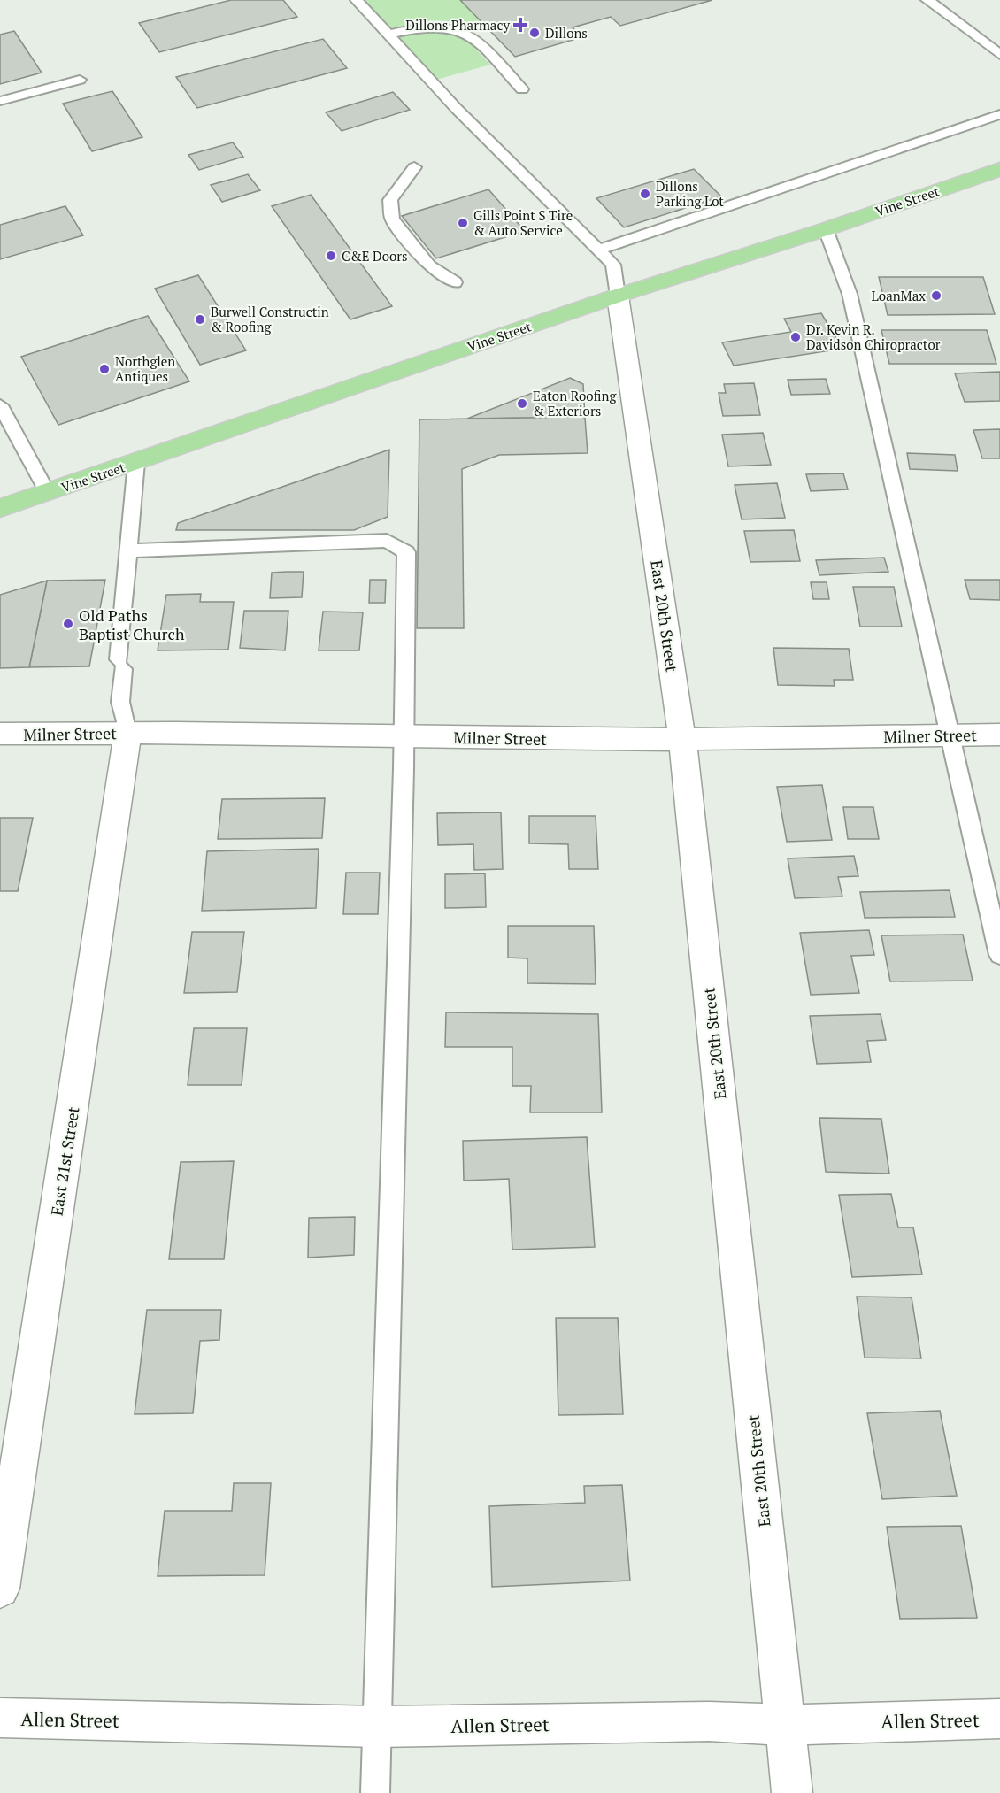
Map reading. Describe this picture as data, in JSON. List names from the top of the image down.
{
  "streets": {
    "main road": ["Vine Street"],
    "street": [
      "East 20th Street",
      "Milner Street",
      "East 21st Street",
      "Allen Street"
    ]
  },
  "crossings": [
    ["Vine Street", "East 20th Street"],
    ["East 20th Street", "Milner Street"],
    ["East 20th Street", "Allen Street"],
    ["Milner Street", "East 21st Street"]
  ],
  "places": {
    "health": ["Dillons Pharmacy"],
    "other": [
      "Dillons",
      "Dillons Parking Lot",
      "Gills Point S Tire & Auto Service",
      "C&E Doors",
      "LoanMax",
      "Burwell Constructin & Roofing",
      "Dr. Kevin R. Davidson Chiropractor",
      "Northglen Antiques",
      "Eaton Roofing & Exteriors",
      "Old Paths Baptist Church"
    ]
  }
}
